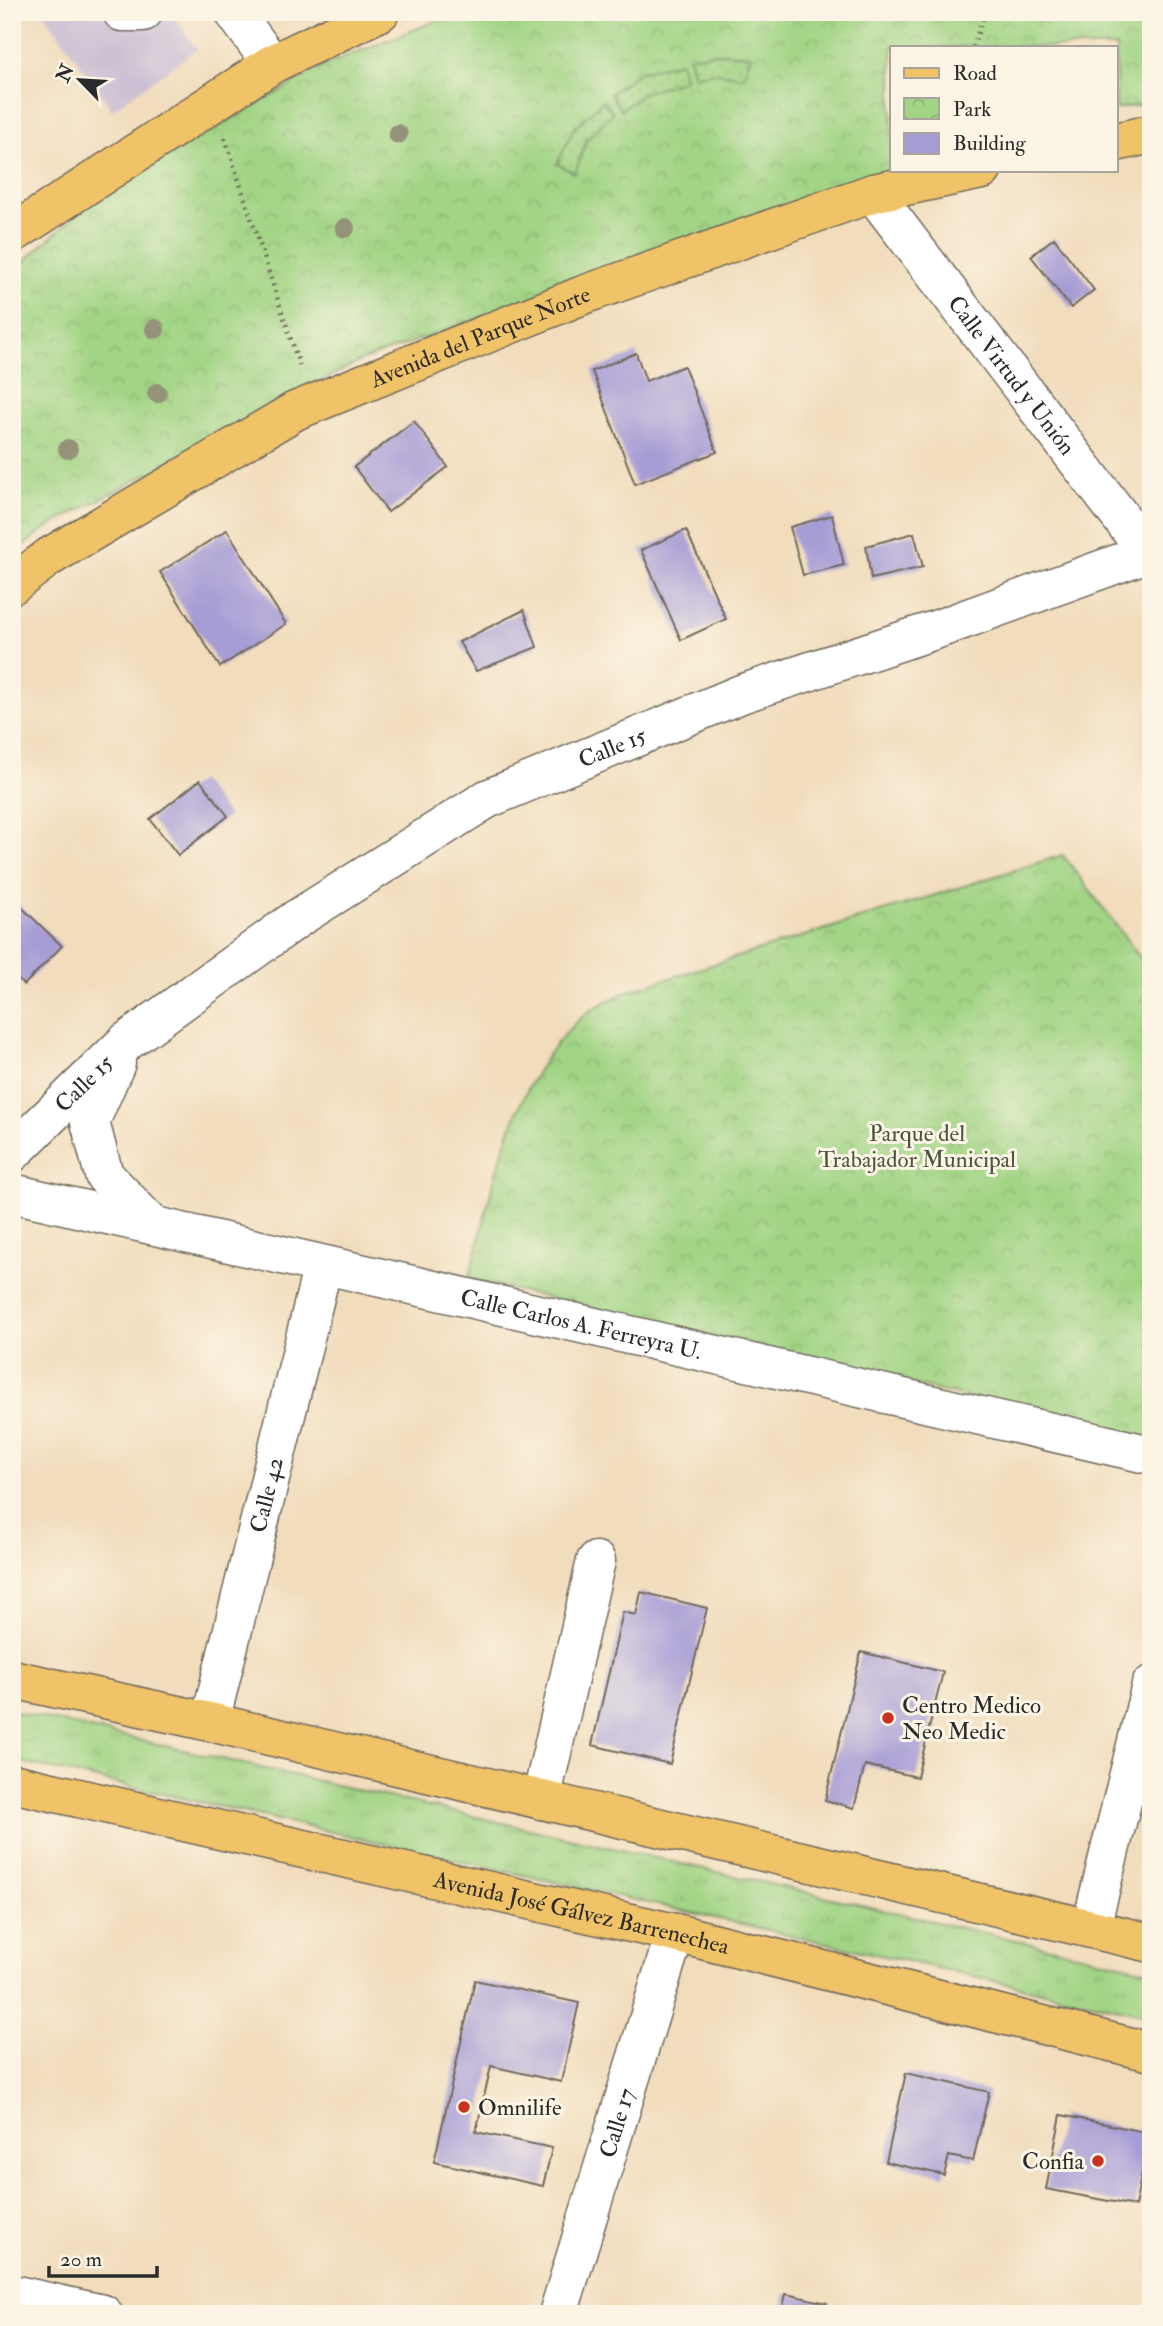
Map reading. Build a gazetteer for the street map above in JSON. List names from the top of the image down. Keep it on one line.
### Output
{"streets":{"main road":["Avenida del Parque Norte","Avenida José Gálvez Barrenechea"],"street":["Calle Virtud y Unión","Calle 15","Calle Carlos A. Ferreyra U.","Calle 42","Calle 17"]},"crossings":[["Avenida del Parque Norte","Calle Virtud y Unión"],["Calle Virtud y Unión","Calle 15"],["Calle 15","Calle Carlos A. Ferreyra U."],["Calle Carlos A. Ferreyra U.","Calle 42"],["Avenida José Gálvez Barrenechea","Calle 17"]],"parks":["Parque del Trabajador Municipal"],"places":["Centro Medico Neo Medic","Omnilife","Confia"],"legend":["Road","Park","Building"],"scale_bar":"20 m","north":"top left"}
